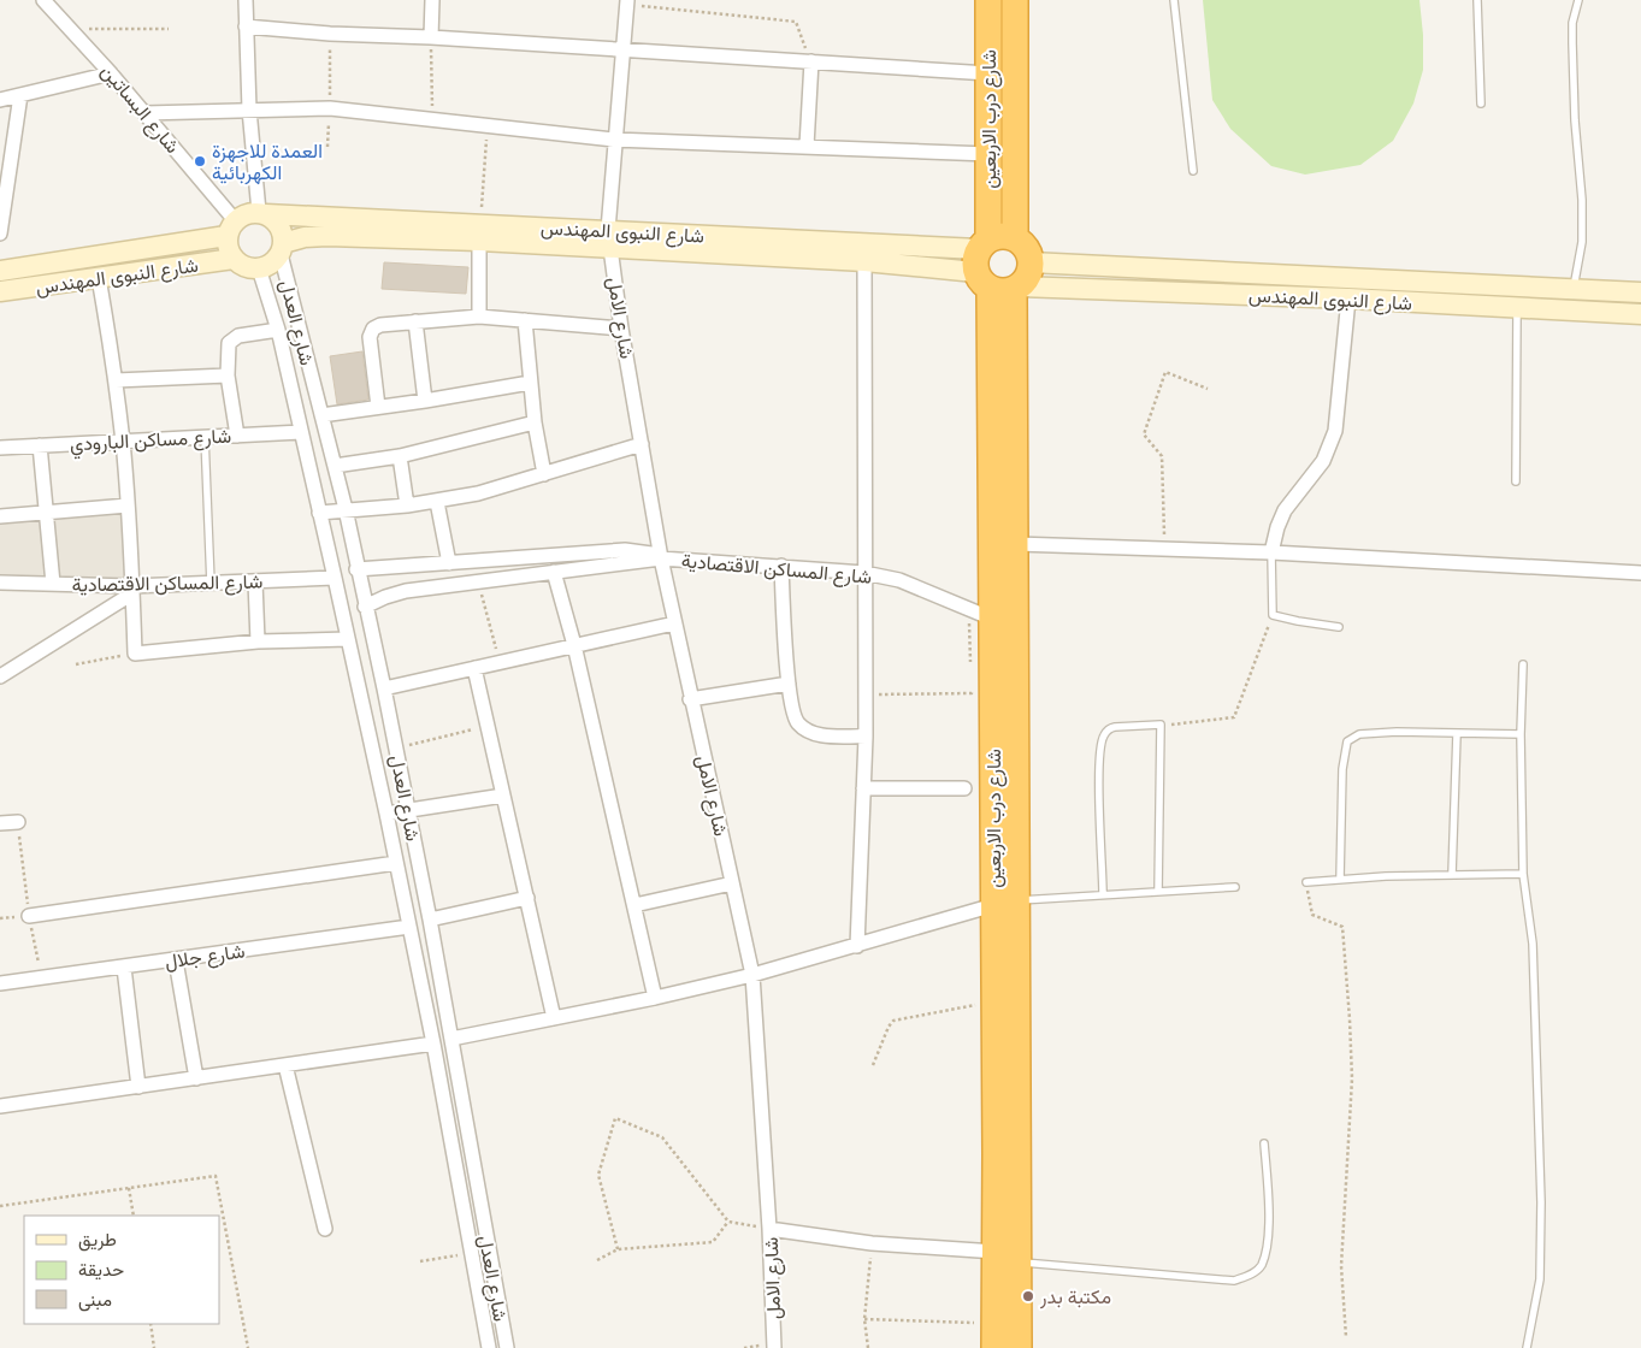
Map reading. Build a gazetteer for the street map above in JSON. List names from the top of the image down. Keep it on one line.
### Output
{"streets":{"highway":["شارع درب الاربعين"],"street":["شارع البساتين","شارع النبوى المهندس","شارع الامل","شارع العدل","شارع مساكن البارودي","شارع المساكن الاقتصادية","شارع جلال"]},"crossings":[["شارع البساتين","شارع النبوى المهندس"],["شارع البساتين","شارع العدل"],["شارع درب الاربعين","شارع النبوى المهندس"],["شارع درب الاربعين","شارع المساكن الاقتصادية"],["شارع النبوى المهندس","شارع الامل"],["شارع النبوى المهندس","شارع العدل"],["شارع الامل","شارع المساكن الاقتصادية"],["شارع العدل","شارع مساكن البارودي"],["شارع العدل","شارع المساكن الاقتصادية"],["شارع العدل","شارع جلال"]],"places":["العمدة للاجهزة الكهربائية","مكتبة بدر"],"legend":["طريق","حديقة","مبنى"]}
